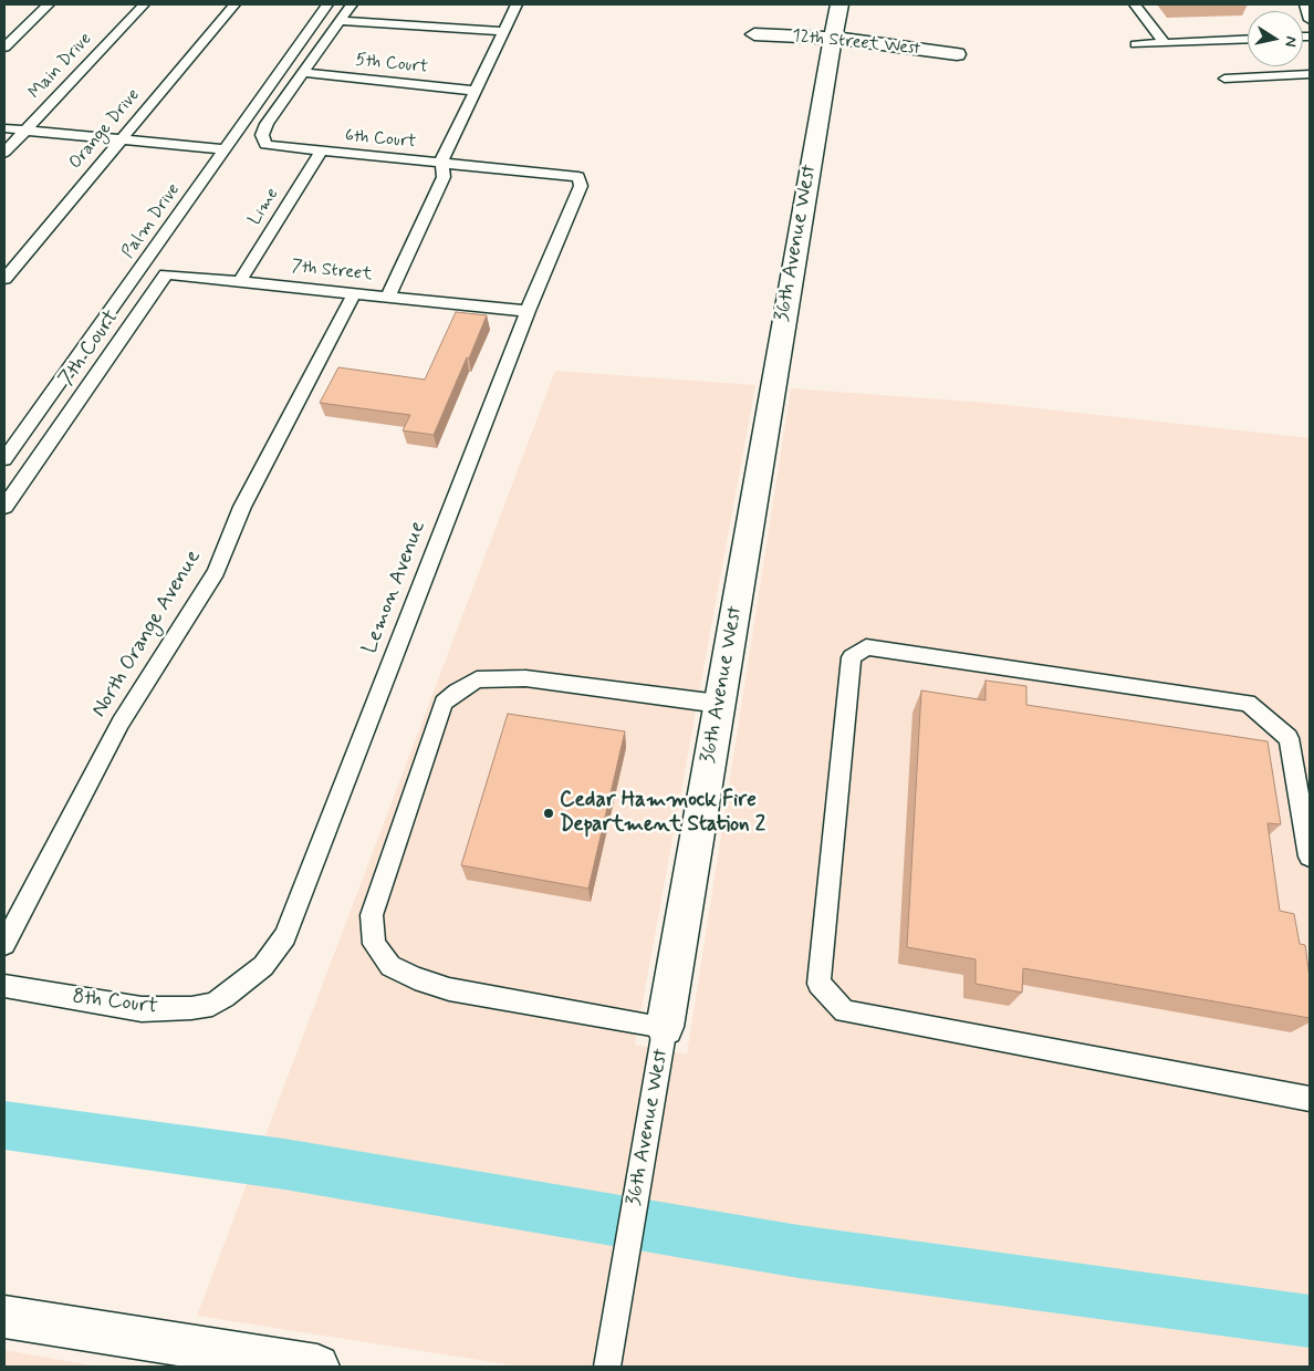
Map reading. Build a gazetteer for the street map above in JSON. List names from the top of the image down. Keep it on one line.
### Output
{"streets":{"street":["12th Street West","36th Avenue West"],"lane":["5th Court","Main Drive","Orange Drive","6th Court","Lime","Palm Drive","7th Street","7th Court","Lemon Avenue","North Orange Avenue","8th Court"]},"crossings":[["12th Street West","36th Avenue West"],["5th Court","6th Court"],["6th Court","Lime"],["6th Court","Lemon Avenue"],["Lime","7th Street"],["Lime","7th Court"],["7th Street","7th Court"],["7th Street","Lemon Avenue"],["7th Street","North Orange Avenue"],["Lemon Avenue","8th Court"]],"places":["Cedar Hammock Fire Department Station 2"],"north":"right"}
